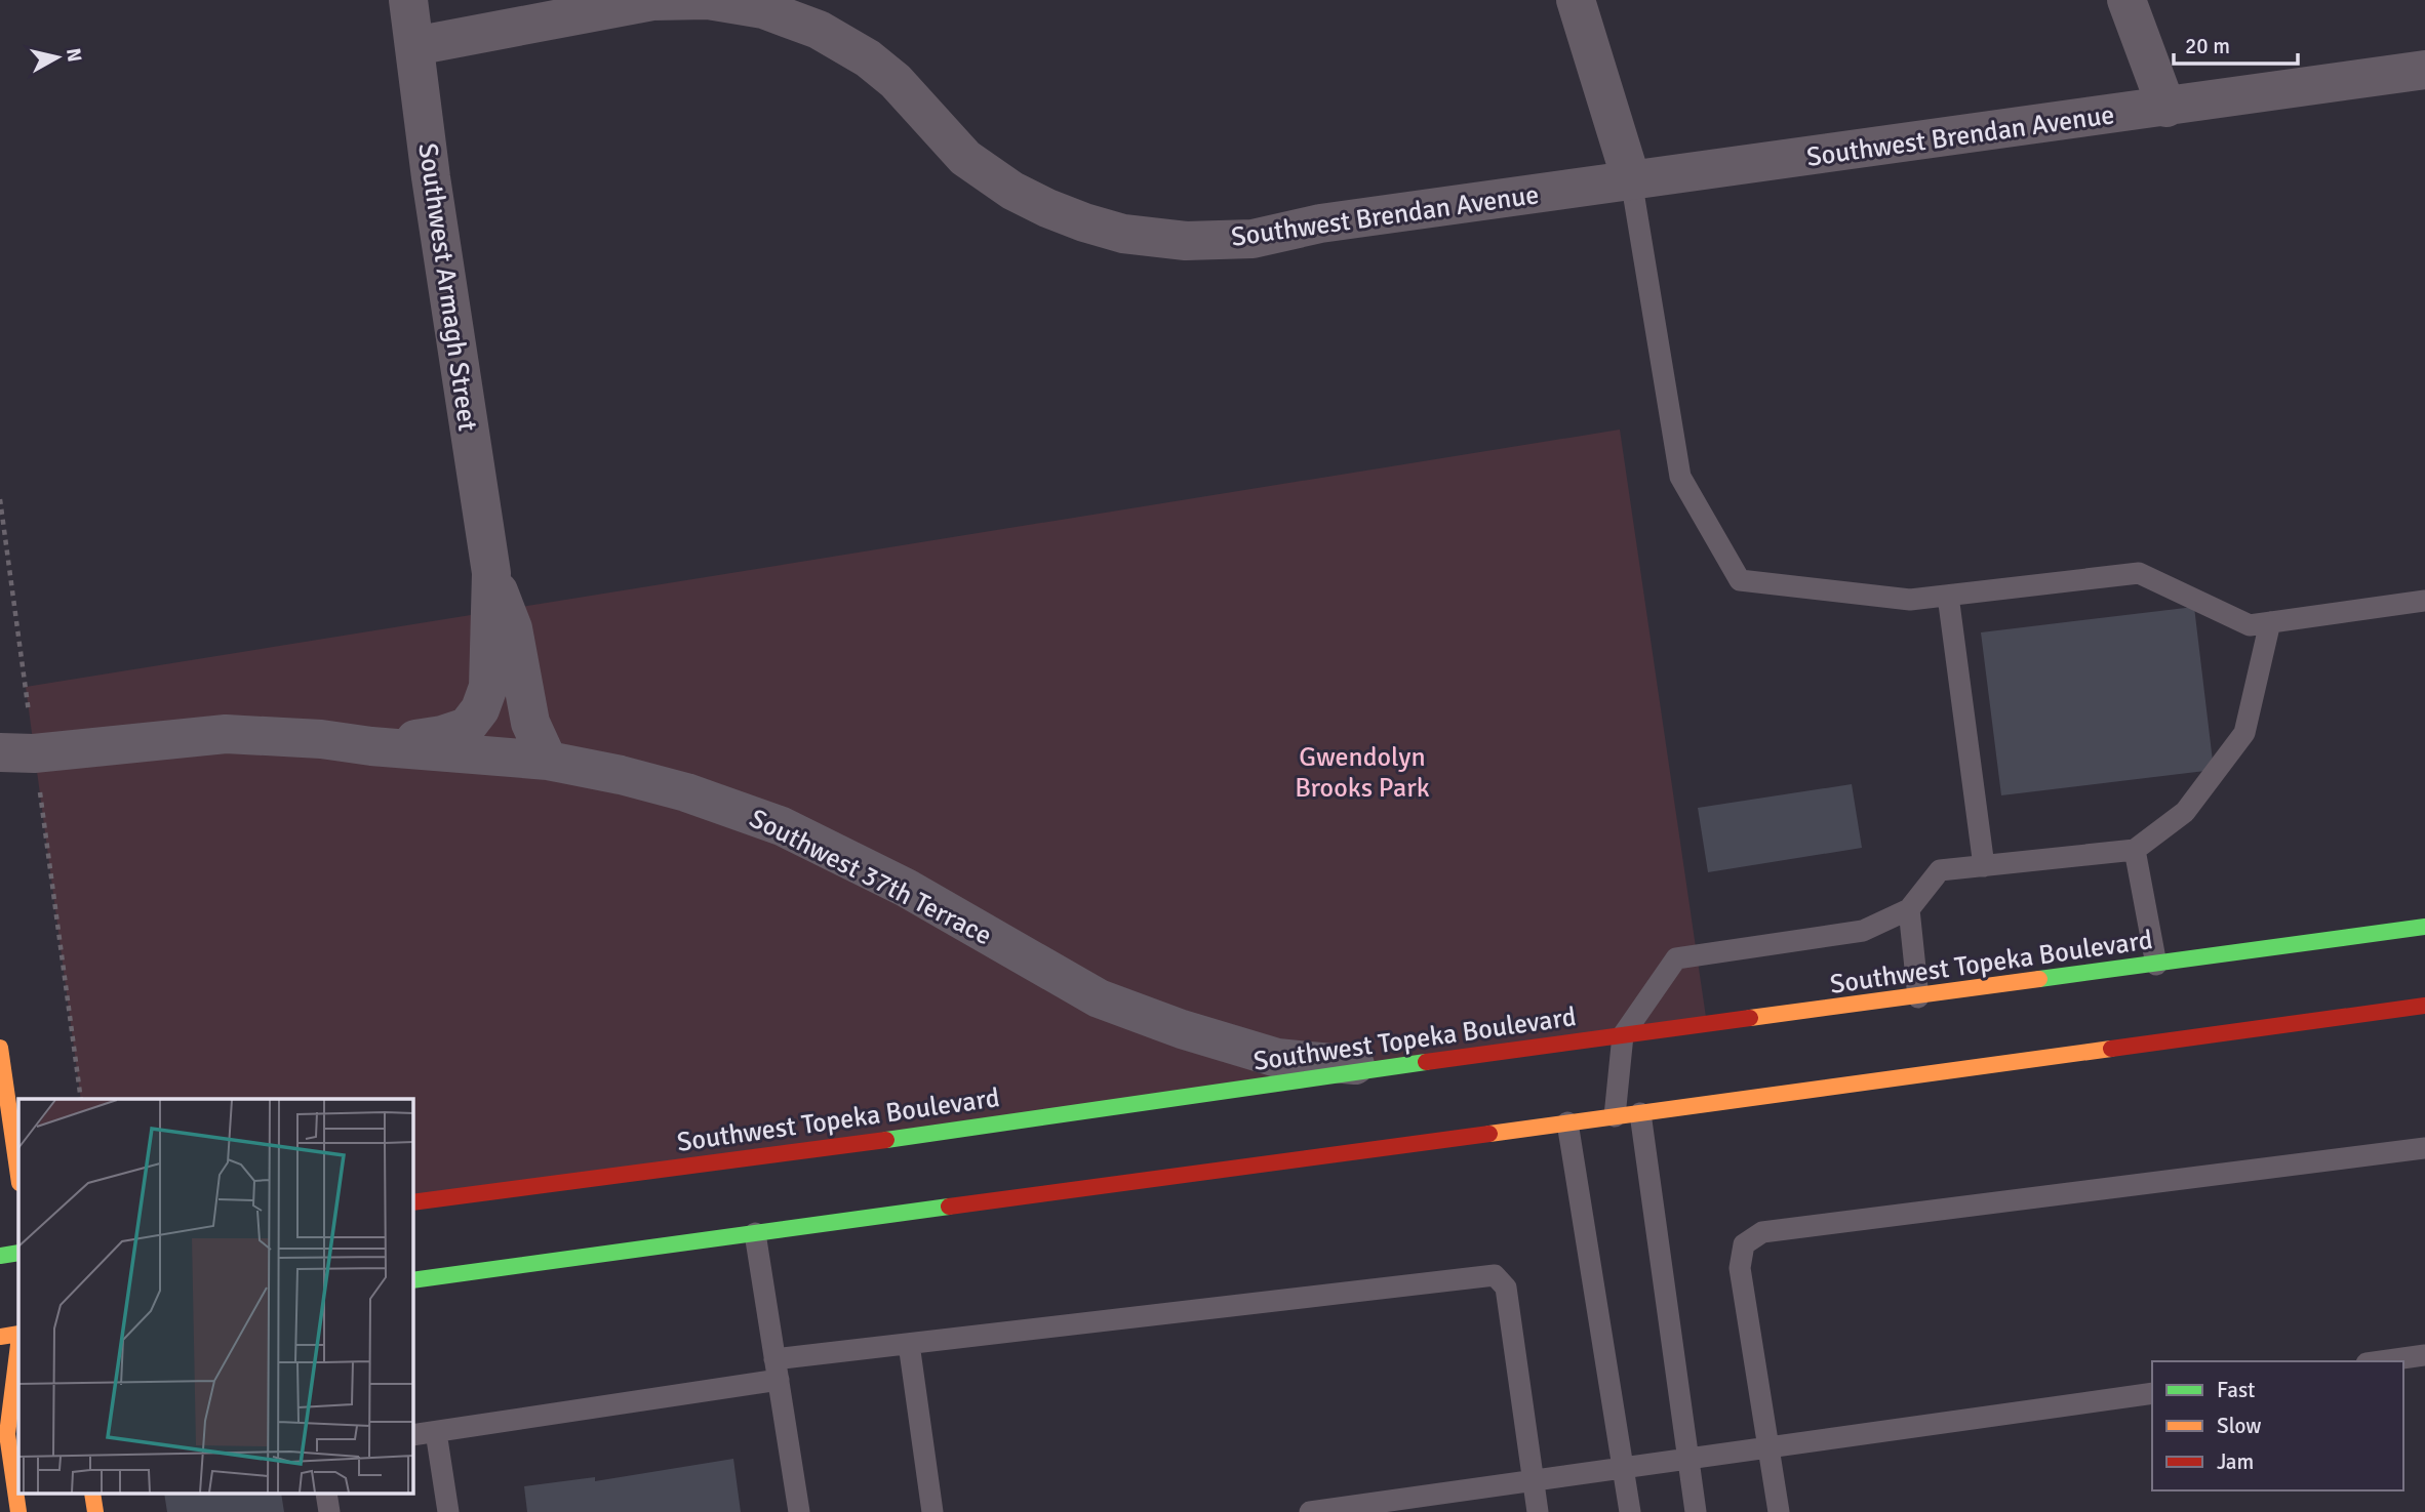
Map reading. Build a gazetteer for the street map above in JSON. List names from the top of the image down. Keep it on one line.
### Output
{"streets":{"main road":["Southwest Topeka Boulevard"],"street":["Southwest Brendan Avenue","Southwest Armagh Street","Southwest 37th Terrace"]},"crossings":[["Southwest Brendan Avenue","Southwest Armagh Street"],["Southwest Armagh Street","Southwest 37th Terrace"],["Southwest 37th Terrace","Southwest Topeka Boulevard"]],"parks":["Gwendolyn Brooks Park"],"legend":["Fast","Slow","Jam"],"scale_bar":"20 m","north":"right"}
